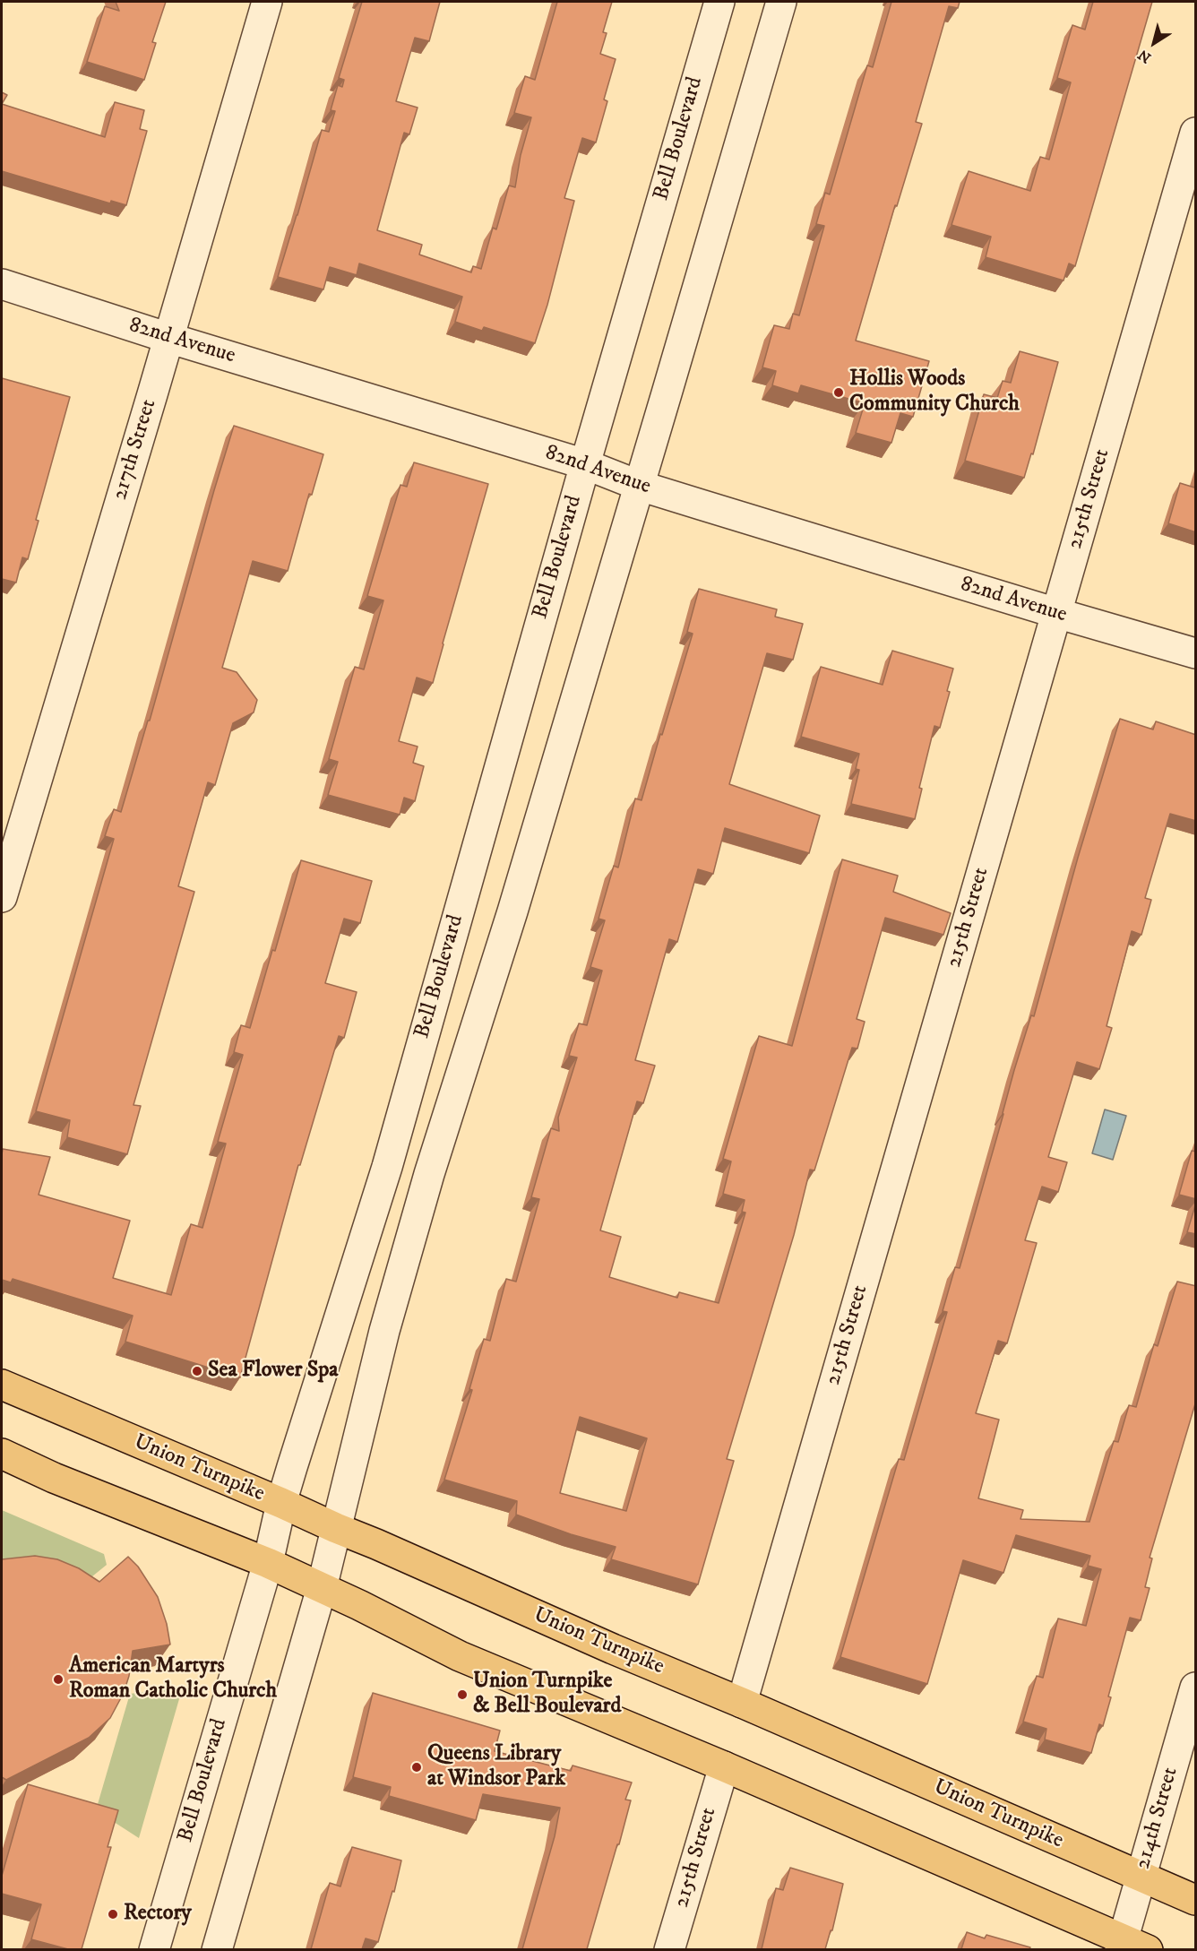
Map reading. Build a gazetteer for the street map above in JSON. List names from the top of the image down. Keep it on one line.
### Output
{"streets":{"main road":["Union Turnpike"],"street":["Bell Boulevard","82nd Avenue","217th Street","215th Street","214th Street"]},"crossings":[["Bell Boulevard","82nd Avenue"],["Bell Boulevard","Union Turnpike"],["82nd Avenue","217th Street"],["82nd Avenue","215th Street"],["215th Street","Union Turnpike"],["Union Turnpike","214th Street"]],"places":["Hollis Woods Community Church","Sea Flower Spa","American Martyrs Roman Catholic Church","Union Turnpike & Bell Boulevard","Queens Library at Windsor Park","Rectory"],"north":"bottom left"}
